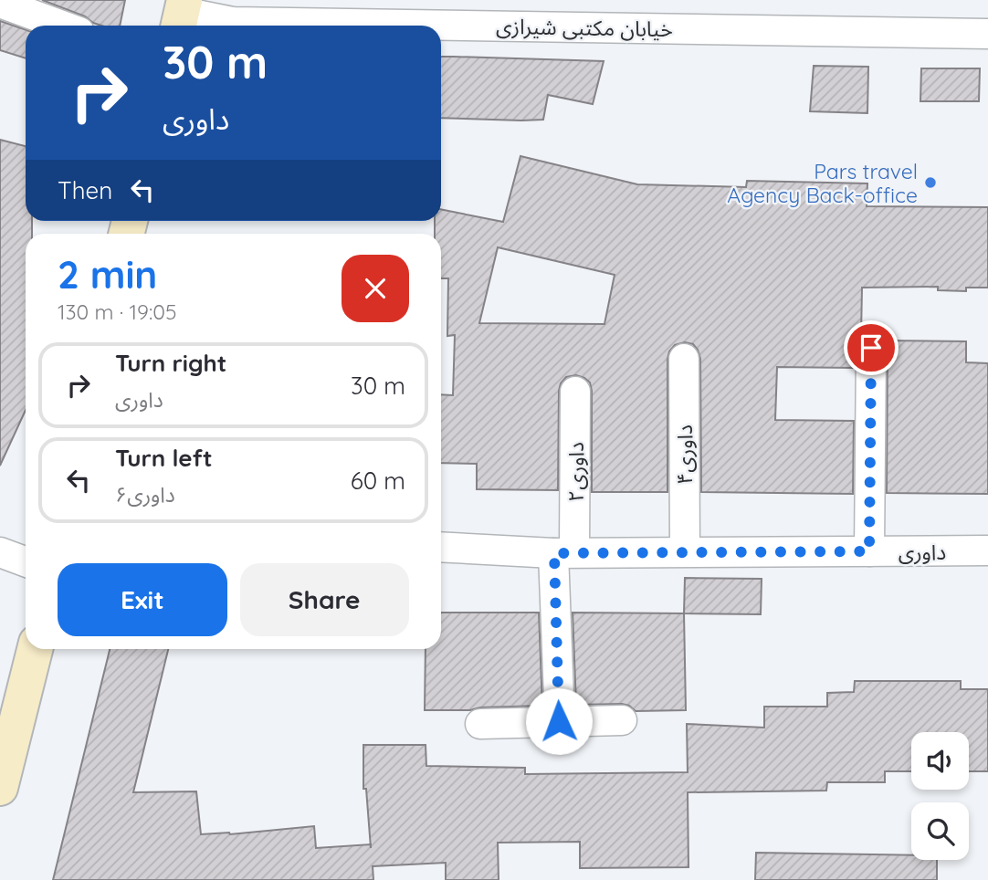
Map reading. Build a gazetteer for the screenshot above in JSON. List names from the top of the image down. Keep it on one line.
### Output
{"streets":{"street":["خیابان مکتبی شیرازی","داوری۴","داوری۲","داوری"]},"crossings":[["داوری۴","داوری"],["داوری۲","داوری"]],"places":["Pars travel Agency Back-office"],"page":{"turn":["30 m","داوری"],"then":"Then","heading":["2 min","130 m · 19:05"],"list":[{"name":"Turn right","note":"داوری","value":"30 m"},{"name":"Turn left","note":"داوری۶","value":"60 m"}],"buttons":["Exit","Share"]}}
